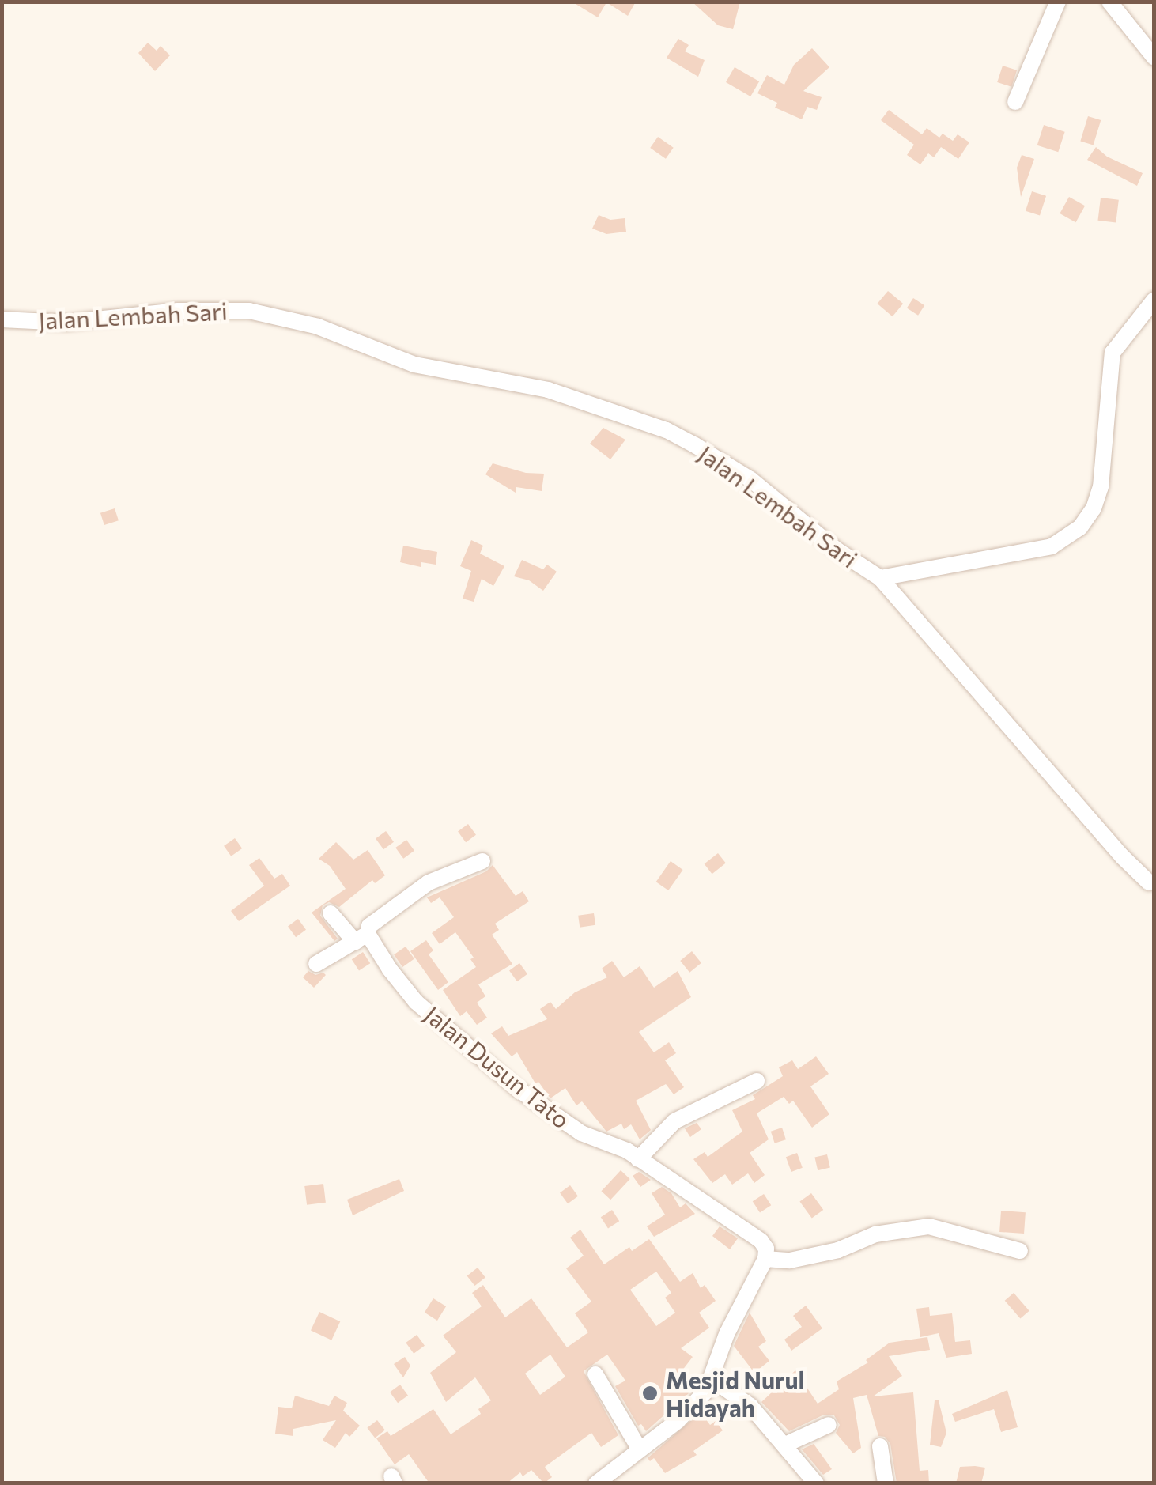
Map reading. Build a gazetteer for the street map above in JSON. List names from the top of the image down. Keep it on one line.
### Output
{"streets":{"street":["Jalan Lembah Sari","Jalan Dusun Tato"]},"places":["Mesjid Nurul Hidayah"]}
